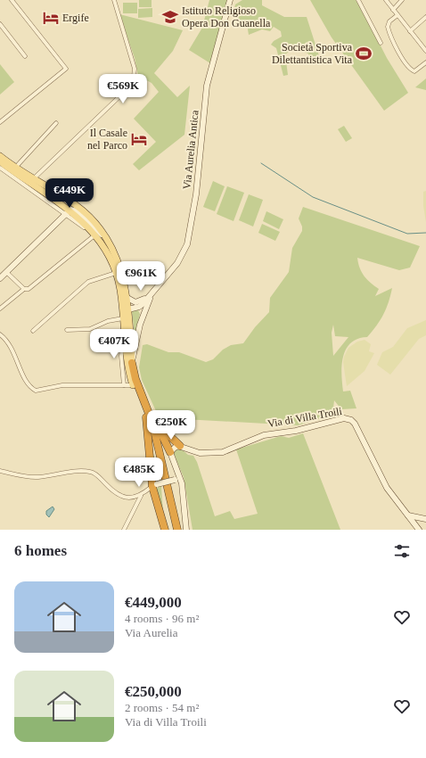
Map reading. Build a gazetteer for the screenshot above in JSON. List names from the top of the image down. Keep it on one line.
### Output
{"streets":{"street":["Via Aurelia Antica","Via di Villa Troili"]},"places":{"school or university":["Istituto Religioso Opera Don Guanella"],"hotel":["Ergife","Il Casale nel Parco"],"sports":["Società Sportiva Dilettantistica Vita"]},"page":{"price":["€569K","€449K","€961K","€407K","€250K","€485K"],"heading":"6 homes","list":[{"name":"€449,000","note":"4 rooms · 96 m² · Via Aurelia"},{"name":"€250,000","note":"2 rooms · 54 m² · Via di Villa Troili"}]}}
